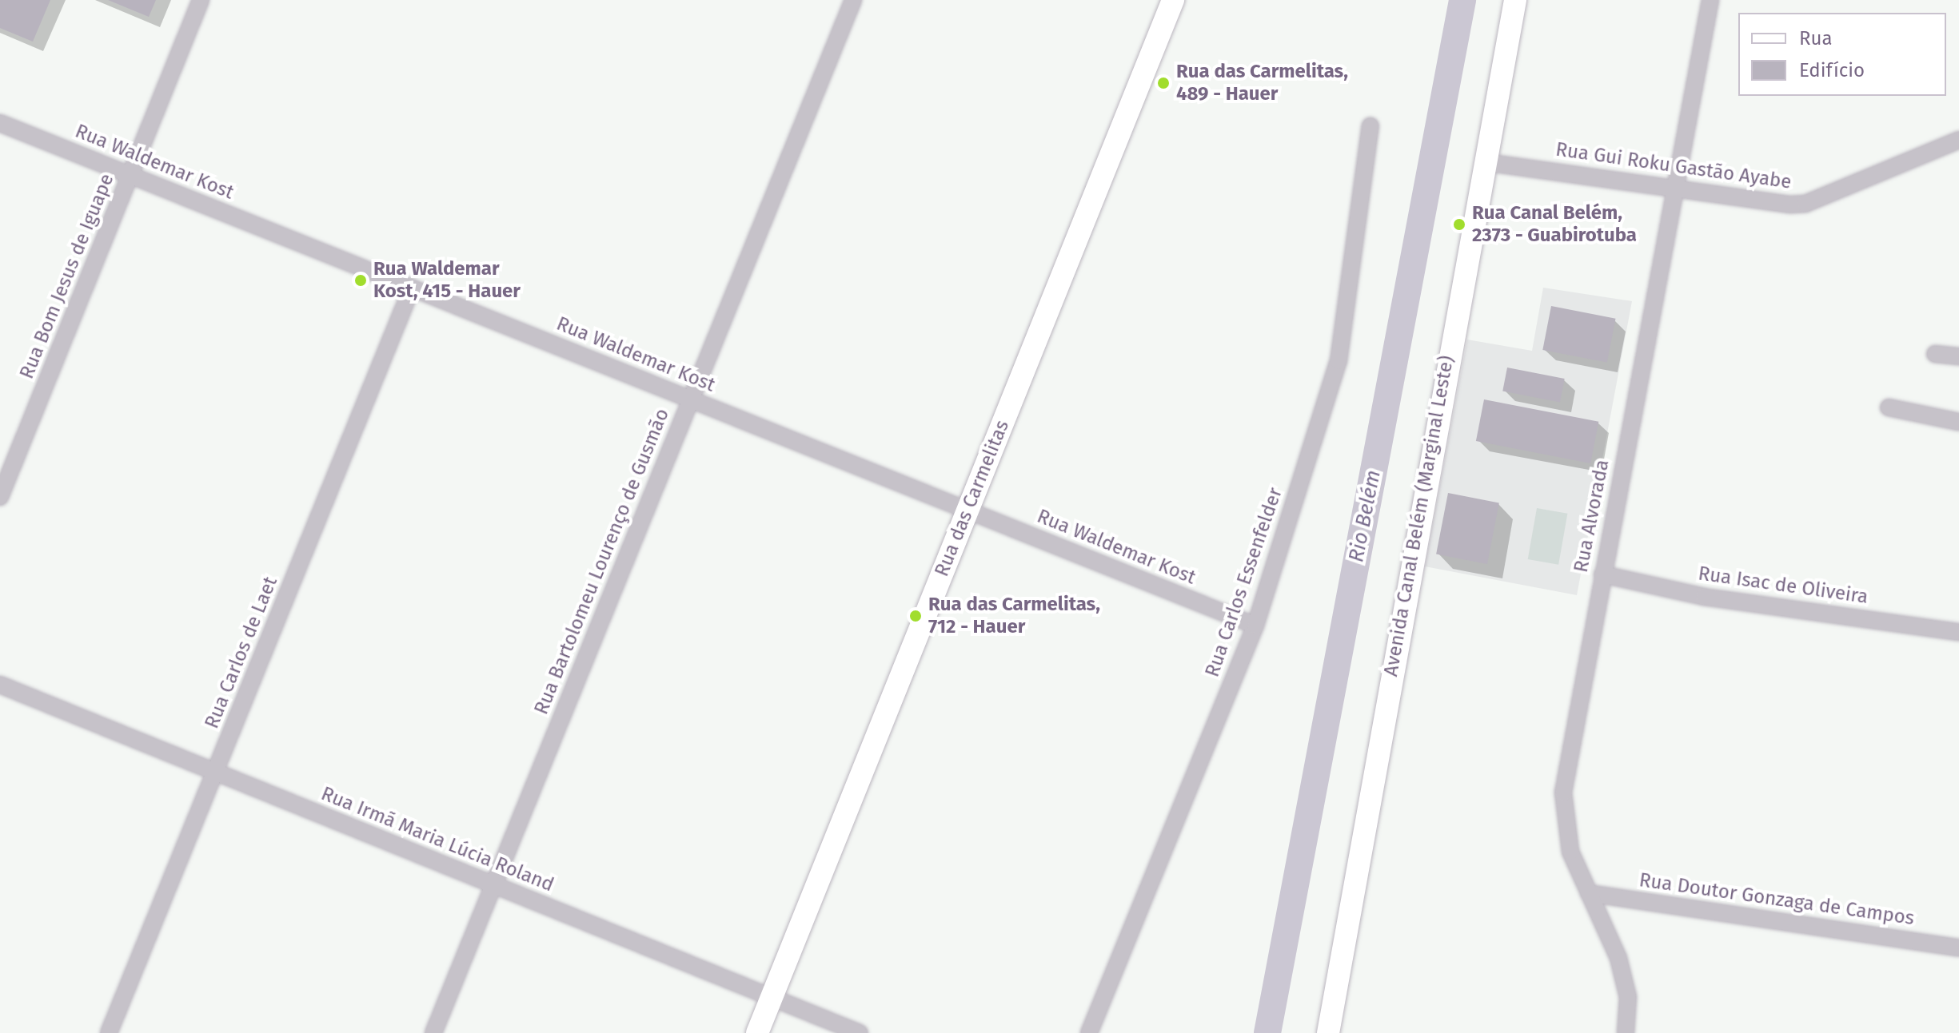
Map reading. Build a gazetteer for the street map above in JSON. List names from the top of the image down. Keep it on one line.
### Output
{"streets":{"street":["Rua Waldemar Kost","Rua Gui Roku Gastão Ayabe","Rua Bom Jesus de Iguape","Rua das Carmelitas","Avenida Canal Belém (Marginal Leste)","Rua Alvorada","Rua Bartolomeu Lourenço de Gusmão","Rua Carlos Essenfelder","Rua Isac de Oliveira","Rua Carlos de Laet","Rua Irmã Maria Lúcia Roland","Rua Doutor Gonzaga de Campos"]},"crossings":[["Rua Waldemar Kost","Rua Bom Jesus de Iguape"],["Rua Waldemar Kost","Rua das Carmelitas"],["Rua Waldemar Kost","Rua Bartolomeu Lourenço de Gusmão"],["Rua Waldemar Kost","Rua Carlos Essenfelder"],["Rua Waldemar Kost","Rua Carlos de Laet"],["Rua Gui Roku Gastão Ayabe","Avenida Canal Belém (Marginal Leste)"],["Rua Gui Roku Gastão Ayabe","Rua Alvorada"],["Rua das Carmelitas","Rua Irmã Maria Lúcia Roland"],["Rua Alvorada","Rua Isac de Oliveira"],["Rua Alvorada","Rua Doutor Gonzaga de Campos"],["Rua Bartolomeu Lourenço de Gusmão","Rua Irmã Maria Lúcia Roland"],["Rua Carlos de Laet","Rua Irmã Maria Lúcia Roland"]],"water":["Rio Belém"],"places":["Rua das Carmelitas, 489 - Hauer","Rua Canal Belém, 2373 - Guabirotuba","Rua Waldemar Kost, 415 - Hauer","Rua das Carmelitas, 712 - Hauer"],"legend":["Rua","Edifício"]}
